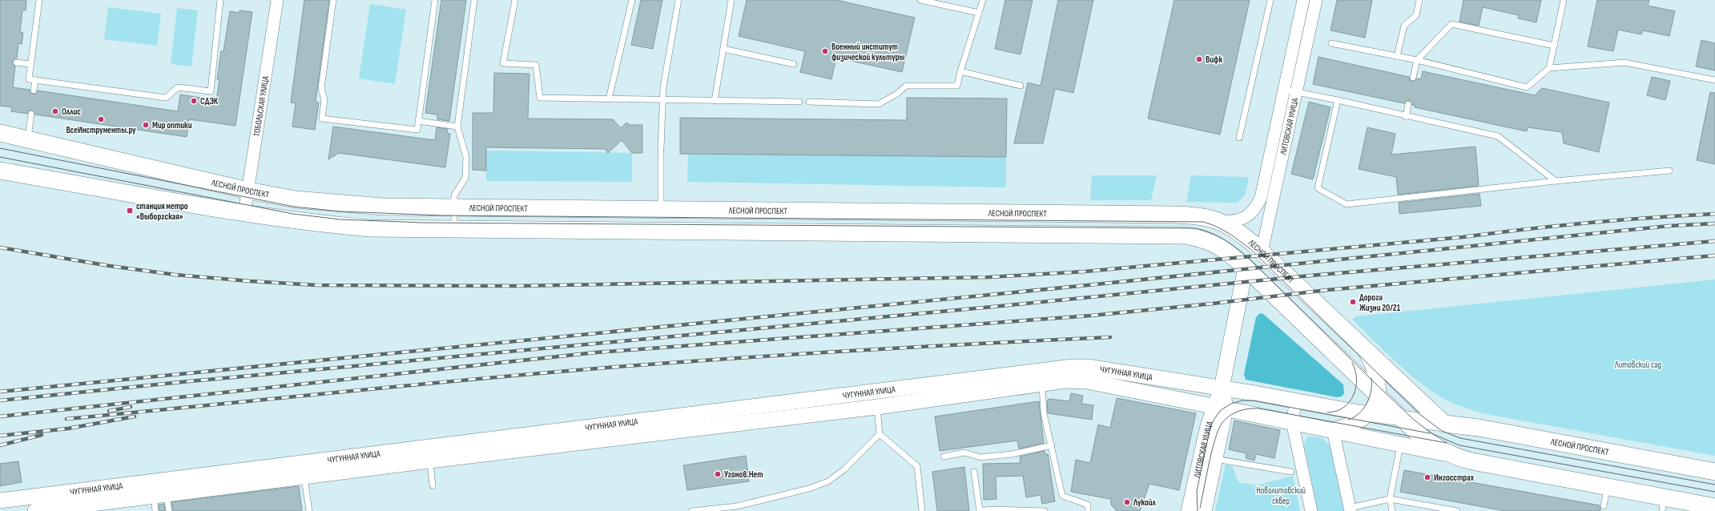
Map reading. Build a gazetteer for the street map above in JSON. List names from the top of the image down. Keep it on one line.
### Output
{"streets":{"main road":["ЛЕСНОЙ ПРОСПЕКТ"],"street":["ТОБОЛЬСКАЯ УЛИЦА","ЛИТОВСКАЯ УЛИЦА","ЧУГУННАЯ УЛИЦА"]},"crossings":[["ТОБОЛЬСКАЯ УЛИЦА","ЛЕСНОЙ ПРОСПЕКТ"],["ЛИТОВСКАЯ УЛИЦА","ЛЕСНОЙ ПРОСПЕКТ"],["ЛИТОВСКАЯ УЛИЦА","ЧУГУННАЯ УЛИЦА"],["ЛЕСНОЙ ПРОСПЕКТ","ЧУГУННАЯ УЛИЦА"]],"parks":["Литовский сад","Новолитовский сквер"],"places":{"other":["Военный институт физической культуры","Вифк","СДЭК","Оллис","ВсеИнструменты.ру","Мир оптики","Дорога Жизни 20/21","Угонов.Нет","Ингосстрах","Лукойл"],"transit":["станция метро «Выборгская»"]}}
